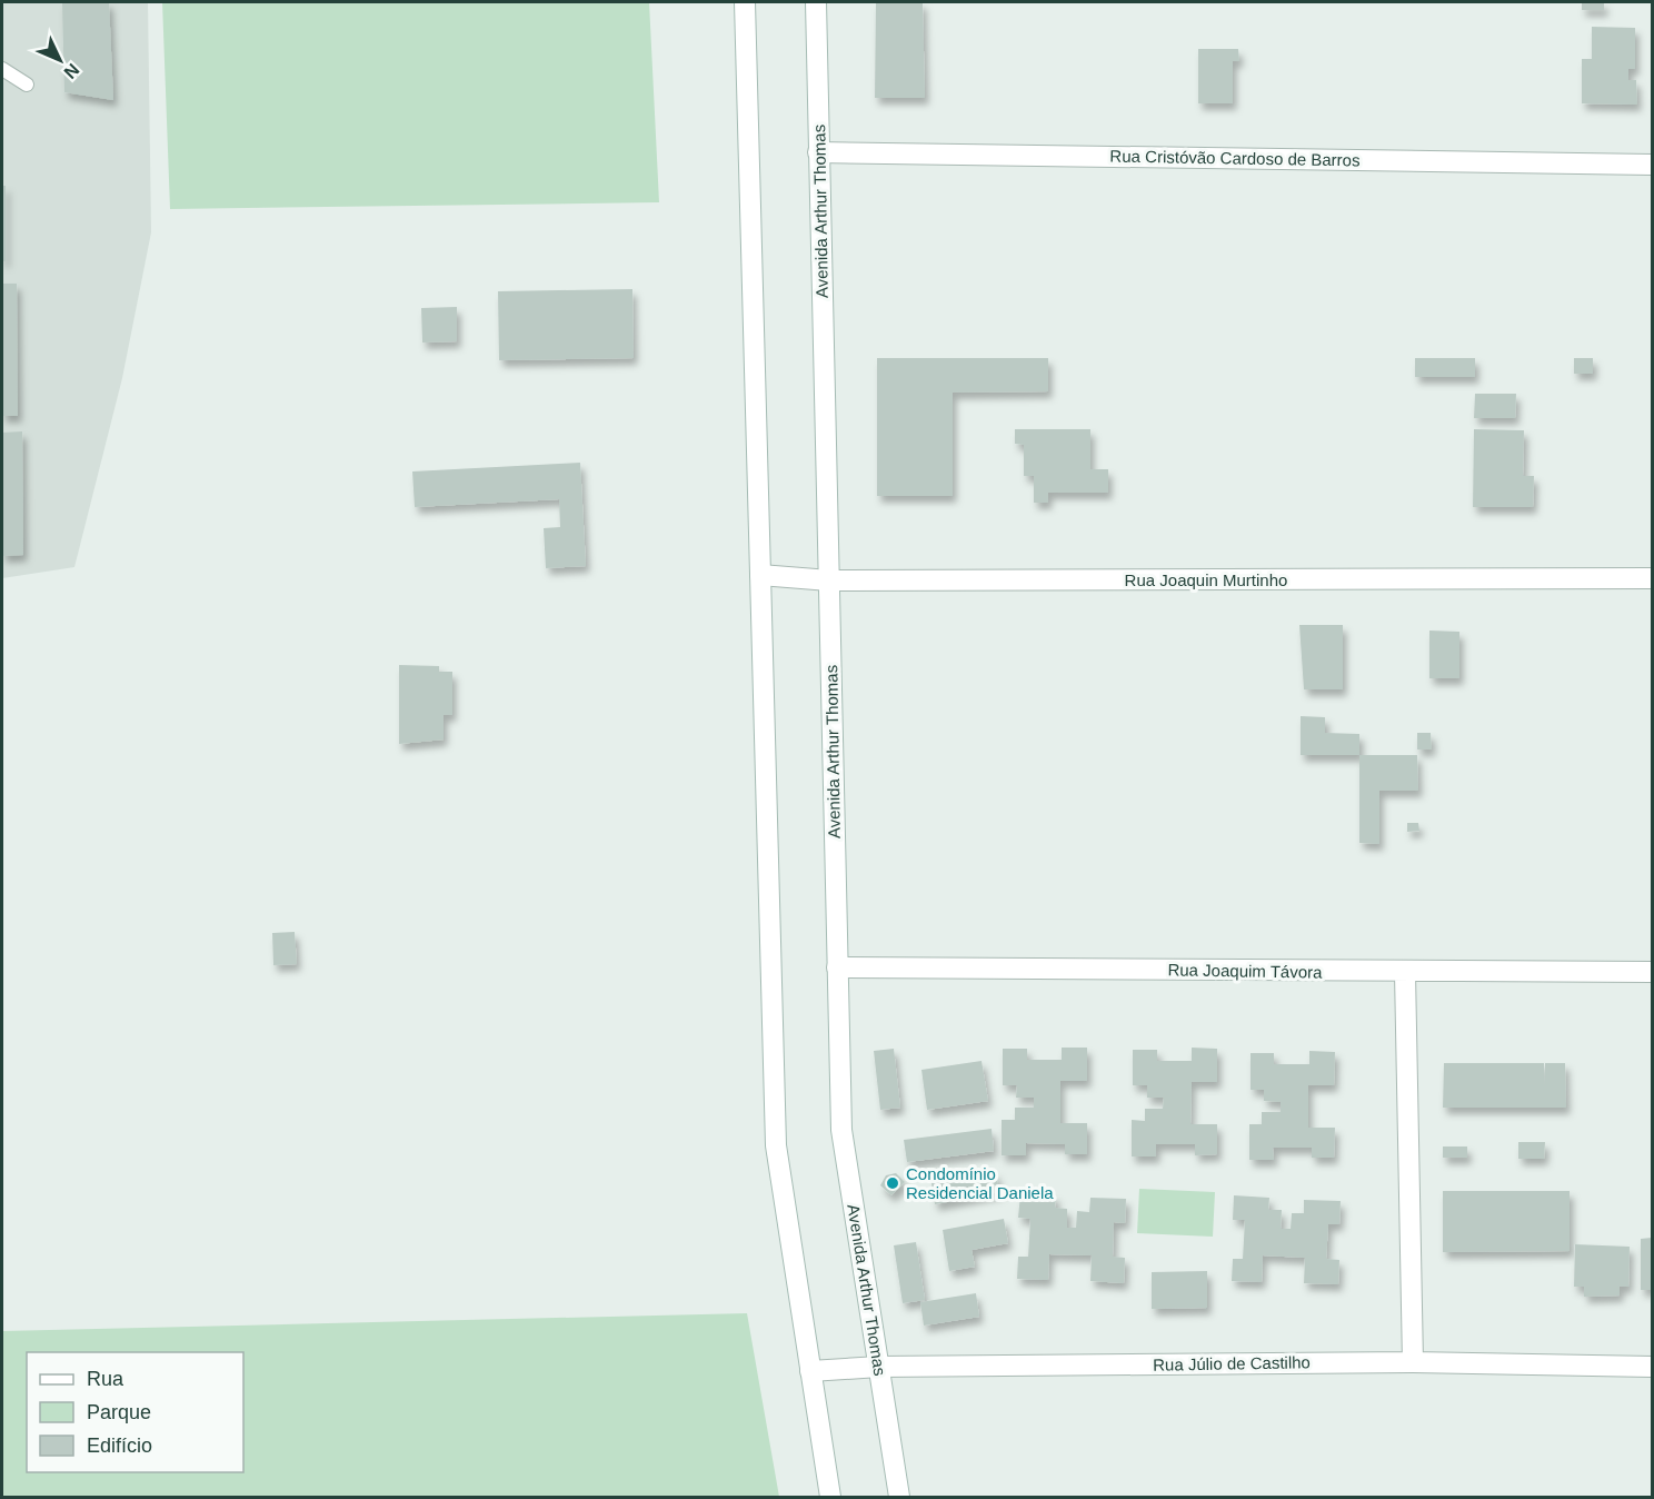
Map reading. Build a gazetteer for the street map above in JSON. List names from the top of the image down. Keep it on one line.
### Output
{"streets":{"street":["Rua Cristóvão Cardoso de Barros","Avenida Arthur Thomas","Rua Joaquin Murtinho","Rua Joaquim Távora","Rua Júlio de Castilho"]},"crossings":[["Rua Cristóvão Cardoso de Barros","Avenida Arthur Thomas"],["Avenida Arthur Thomas","Rua Joaquin Murtinho"],["Avenida Arthur Thomas","Rua Joaquim Távora"],["Avenida Arthur Thomas","Rua Júlio de Castilho"]],"places":["Condomínio Residencial Daniela"],"legend":["Rua","Parque","Edifício"],"north":"bottom right"}
